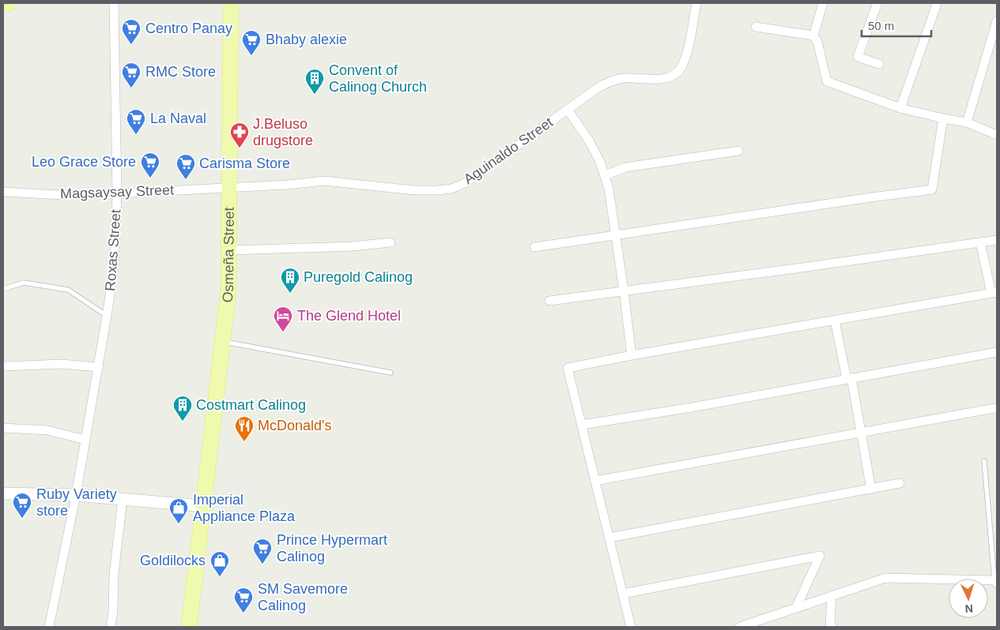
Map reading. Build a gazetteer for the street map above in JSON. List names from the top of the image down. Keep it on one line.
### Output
{"streets":{"main road":["Osmeña Street"],"street":["Aguinaldo Street","Magsaysay Street","Roxas Street"]},"crossings":[["Aguinaldo Street","Magsaysay Street"],["Aguinaldo Street","Osmeña Street"],["Magsaysay Street","Roxas Street"],["Magsaysay Street","Osmeña Street"]],"places":{"supermarket":["Centro Panay","Bhaby alexie","RMC Store","La Naval","Leo Grace Store","Carisma Store","Ruby Variety store","Prince Hypermart Calinog","SM Savemore Calinog"],"building":["Convent of Calinog Church","Puregold Calinog","Costmart Calinog"],"pharmacy":["J.Beluso drugstore"],"hotel":["The Glend Hotel"],"restaurant":["McDonald's"],"shop":["Imperial Appliance Plaza","Goldilocks"]},"scale_bar":"50 m","north":"bottom"}
